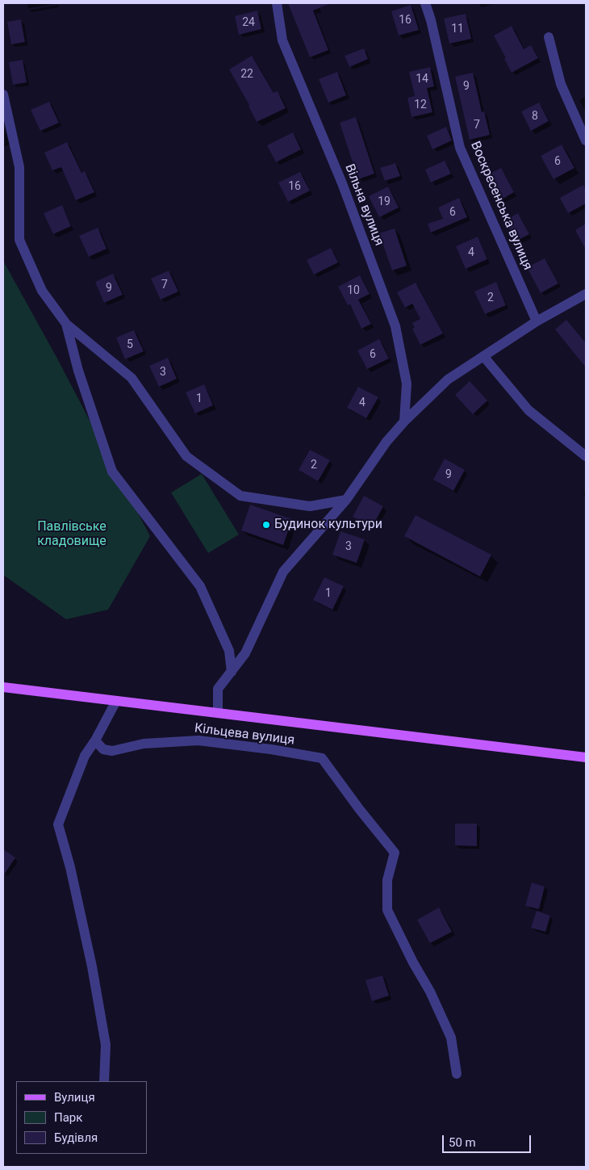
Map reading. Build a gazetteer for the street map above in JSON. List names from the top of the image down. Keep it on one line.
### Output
{"streets":{"street":["Вільна вулиця","Воскресенська вулиця","Кільцева вулиця"]},"parks":["Павлівське кладовище"],"places":["Будинок культури"],"house_numbers":["16","24","11","22","14","9","12","8","7","6","16","19","6","4","7","9","10","2","5","6","3","1","4","2","9","3","1"],"legend":["Вулиця","Парк","Будівля"],"scale_bar":"50 m"}
